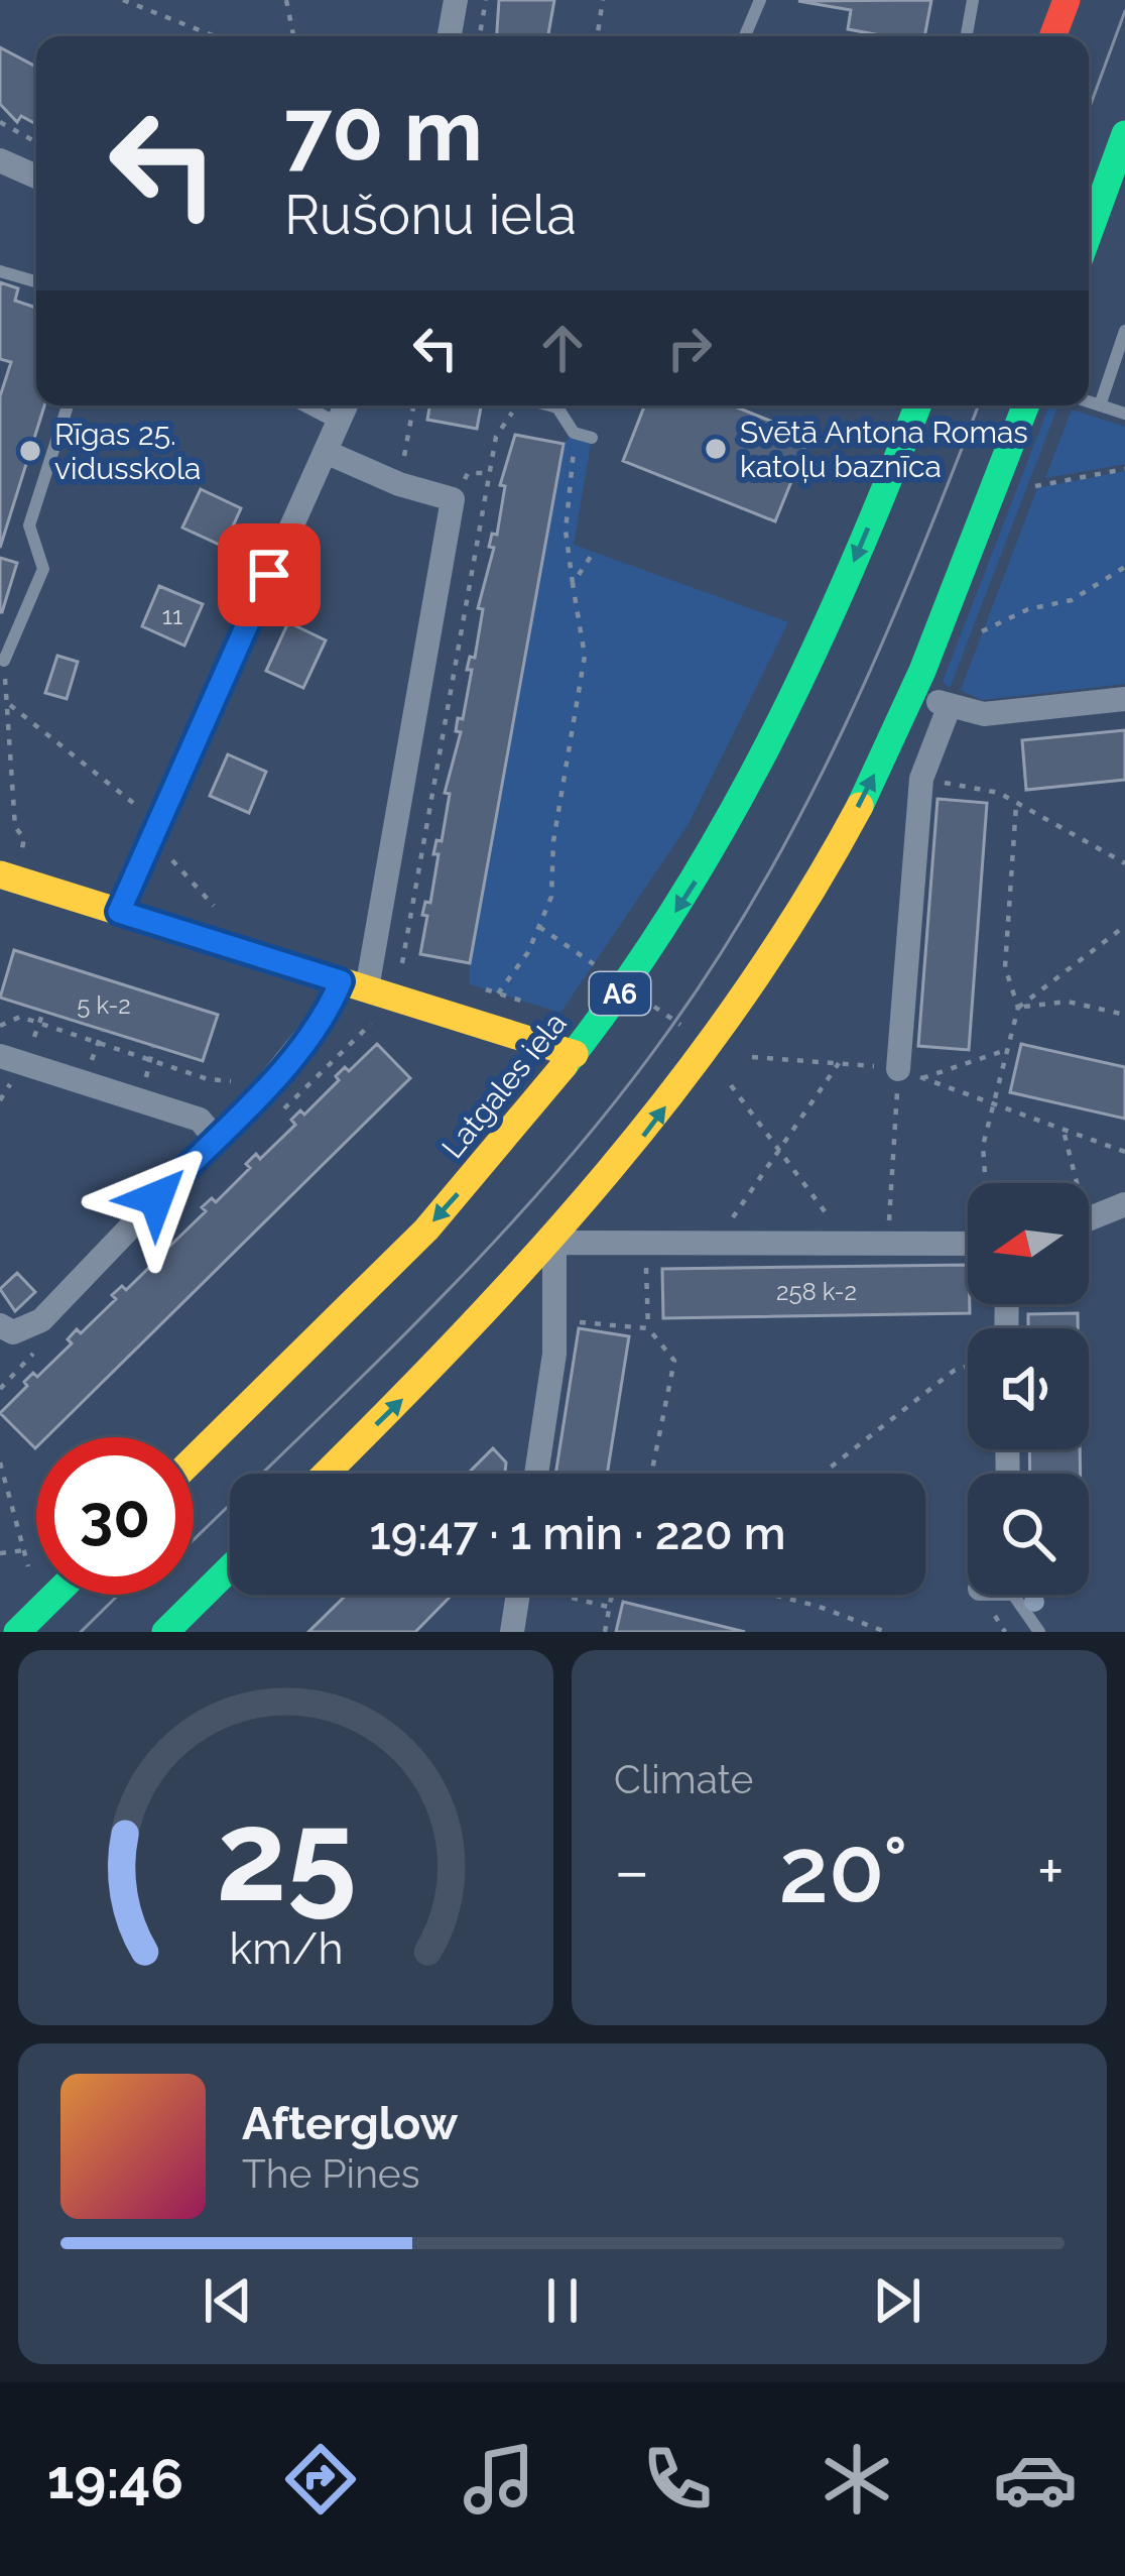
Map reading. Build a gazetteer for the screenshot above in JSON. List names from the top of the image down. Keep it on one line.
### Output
{"streets":{"main road":["A6","Latgales iela"]},"places":["Svētā Antona Romas katoļu baznīca","Rīgas 25. vidusskola"],"house_numbers":["11","5 k-2","258 k-2"],"north":"left","page":{"turn":["70 m","Rušonu iela"],"limit":"30","trip":"19:47 · 1 min · 220 m","tile":"Climate","heat":["−","20°","+"],"song":["Afterglow","The Pines"],"tabs":"19:46","gauge":["25","km/h"]}}
